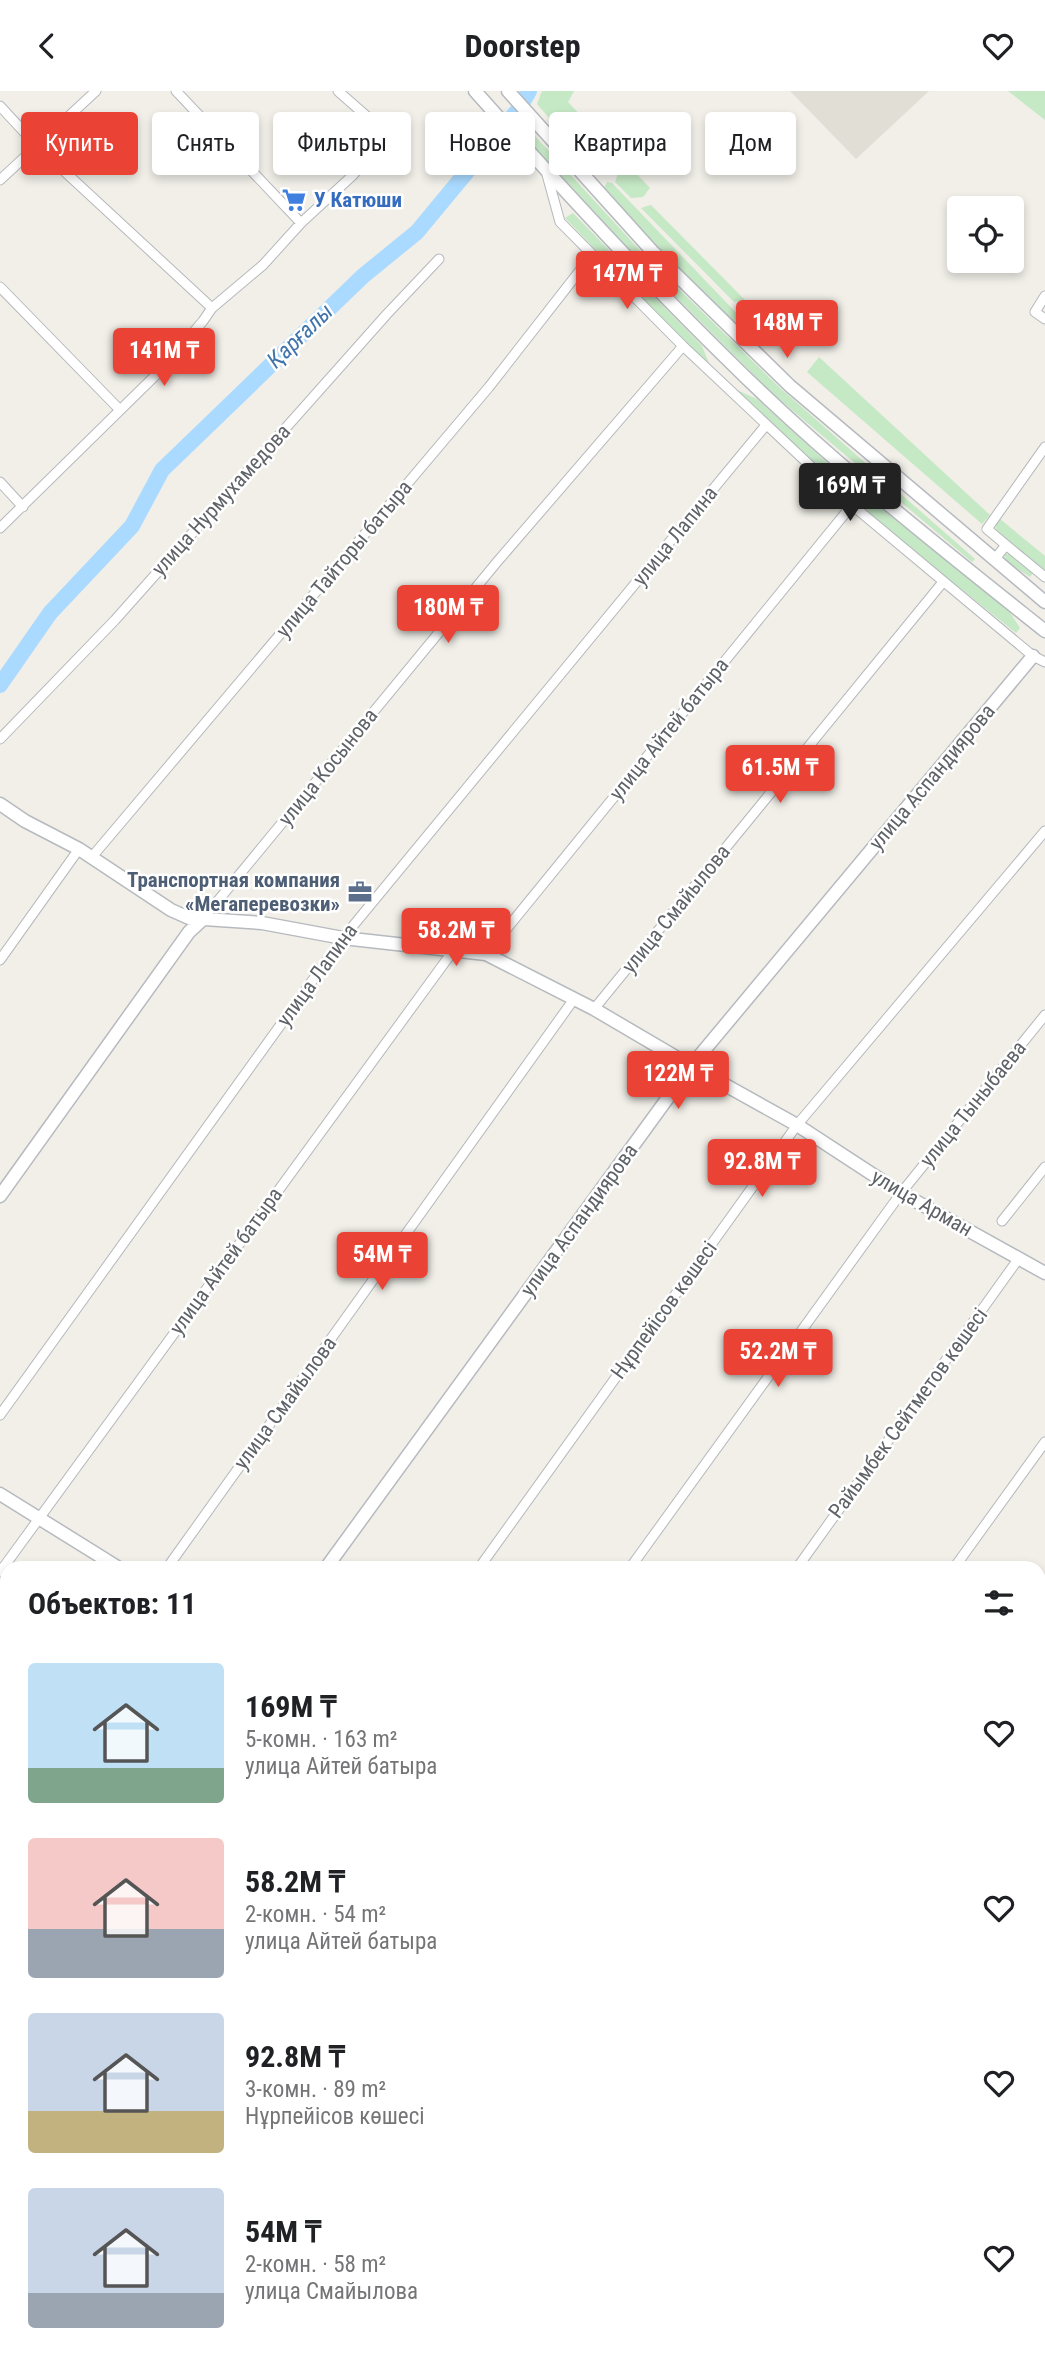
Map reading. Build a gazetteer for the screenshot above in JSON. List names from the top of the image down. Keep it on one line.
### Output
{"streets":{"street":["улица Нурмухамедова","улица Лапина","улица Тайторы батыра","улица Айтей батыра","улица Косынова","улица Аспандиярова","улица Смайылова","улица Тыныбаева","улица Арман","Нұрпейісов көшесі","Райымбек Сейтметов көшесі"]},"crossings":[["улица Лапина","улица Арман"],["улица Тайторы батыра","улица Арман"],["улица Айтей батыра","улица Арман"],["улица Косынова","улица Арман"],["улица Аспандиярова","улица Арман"],["улица Смайылова","улица Арман"],["улица Тыныбаева","улица Арман"],["улица Арман","Нұрпейісов көшесі"],["улица Арман","Райымбек Сейтметов көшесі"]],"water":["Қарғалы"],"places":{"supermarket":["У Катюши"],"office":["Транспортная компания «Мегаперевозки»"]},"page":{"header":"Doorstep","chip":["Купить","Снять","Фильтры","Новое","Квартира","Дом"],"price":["147M ₸","148M ₸","141M ₸","169M ₸","180M ₸","61.5M ₸","58.2M ₸","122M ₸","92.8M ₸","54M ₸","52.2M ₸"],"heading":"Объектов: 11","list":[{"name":"169M ₸","note":"5-комн. · 163 m² · улица Айтей батыра"},{"name":"58.2M ₸","note":"2-комн. · 54 m² · улица Айтей батыра"},{"name":"92.8M ₸","note":"3-комн. · 89 m² · Нұрпейісов көшесі"},{"name":"54M ₸","note":"2-комн. · 58 m² · улица Смайылова"}]}}
